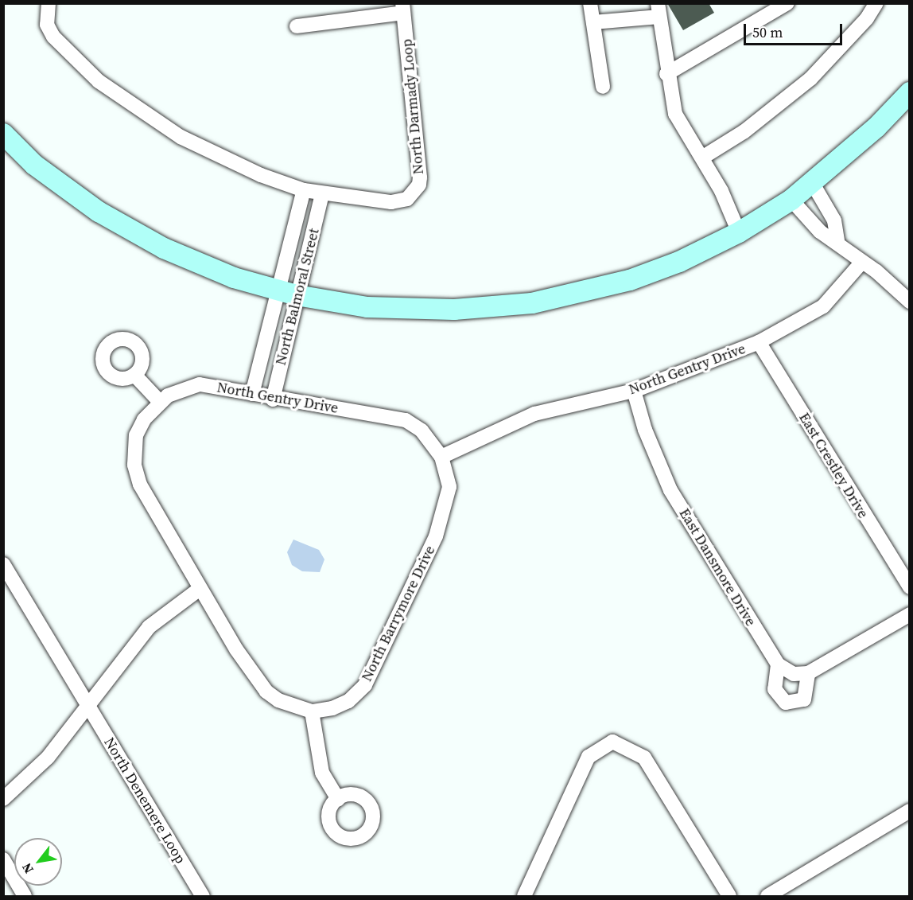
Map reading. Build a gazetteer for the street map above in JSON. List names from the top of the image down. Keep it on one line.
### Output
{"streets":{"street":["North Darmady Loop","North Balmoral Street","North Gentry Drive","East Crestley Drive","East Dansmore Drive","North Barrymore Drive","North Denemere Loop"]},"crossings":[["North Darmady Loop","North Balmoral Street"],["North Balmoral Street","North Gentry Drive"],["North Gentry Drive","East Crestley Drive"],["North Gentry Drive","East Dansmore Drive"],["North Gentry Drive","North Barrymore Drive"]],"scale_bar":"50 m","north":"bottom left"}
